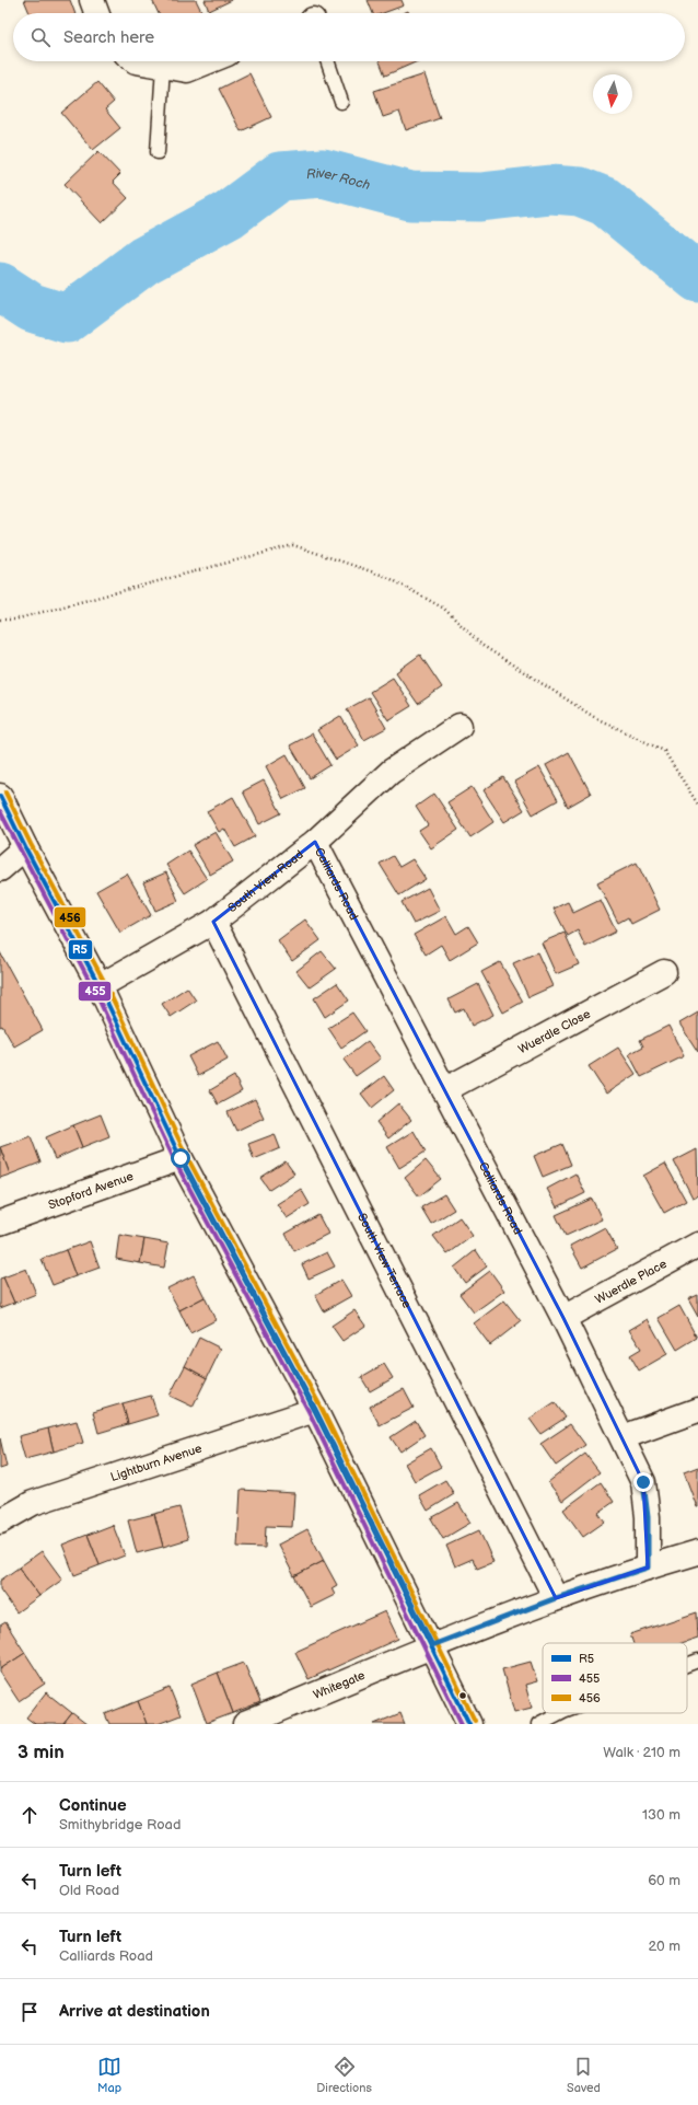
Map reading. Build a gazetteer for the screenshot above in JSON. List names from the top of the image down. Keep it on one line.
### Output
{"streets":{"street":["South View Road","Calliards Road","Wuerdle Close","Stopford Avenue","South View Terrace","Wuerdle Place","Lightburn Avenue","Whitegate"]},"crossings":[["South View Road","Calliards Road"],["South View Road","South View Terrace"],["Calliards Road","Wuerdle Close"],["Calliards Road","Wuerdle Place"],["Calliards Road","Whitegate"],["South View Terrace","Whitegate"]],"water":["River Roch"],"lines":["transit line 456","transit line R5","transit line 455"],"legend":["R5","455","456"],"north":"bottom","page":{"search":"Search here","heading":["3 min","Walk · 210 m"],"list":[["Continue","Smithybridge Road","130 m"],["Turn left","Old Road","60 m"],["Turn left","Calliards Road","20 m"],"Arrive at destination"],"nav":["Map","Directions","Saved"]}}
